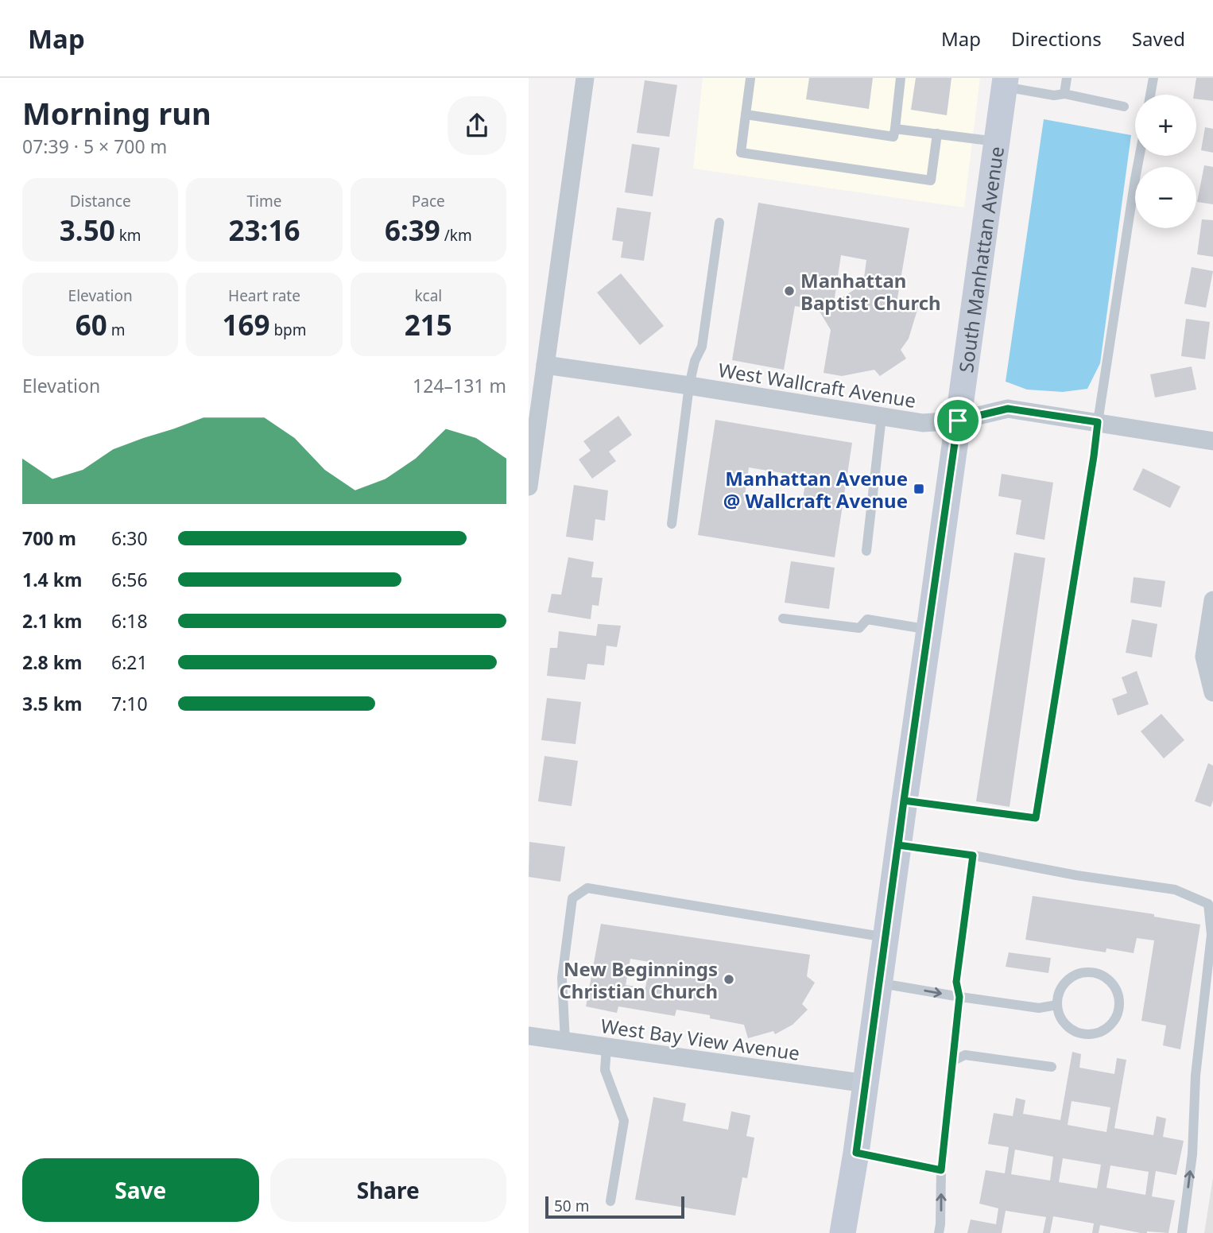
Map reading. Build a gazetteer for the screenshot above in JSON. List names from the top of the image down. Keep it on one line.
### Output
{"streets":{"main road":["South Manhattan Avenue"],"street":["West Wallcraft Avenue","West Bay View Avenue"]},"crossings":[["South Manhattan Avenue","West Wallcraft Avenue"],["South Manhattan Avenue","West Bay View Avenue"]],"places":{"other":["Manhattan Baptist Church","New Beginnings Christian Church"],"transit":["Manhattan Avenue @ Wallcraft Avenue"]},"scale_bar":"50 m","page":{"header":"Map","nav":["Map","Directions","Saved"],"heading":["Morning run","07:39 · 5 × 700 m"],"map_buttons":["+","−"],"stats":[["Distance","3.50 km"],["Time","23:16"],["Pace","6:39 /km"],["Elevation","60 m"],["Heart rate","169 bpm"],["kcal","215"]],"chart":["Elevation","124–131 m"],"list":[{"name":"700 m","note":"6:30"},{"name":"1.4 km","note":"6:56"},{"name":"2.1 km","note":"6:18"},{"name":"2.8 km","note":"6:21"},{"name":"3.5 km","note":"7:10"}],"buttons":["Save","Share"],"scale":"50 m"}}
